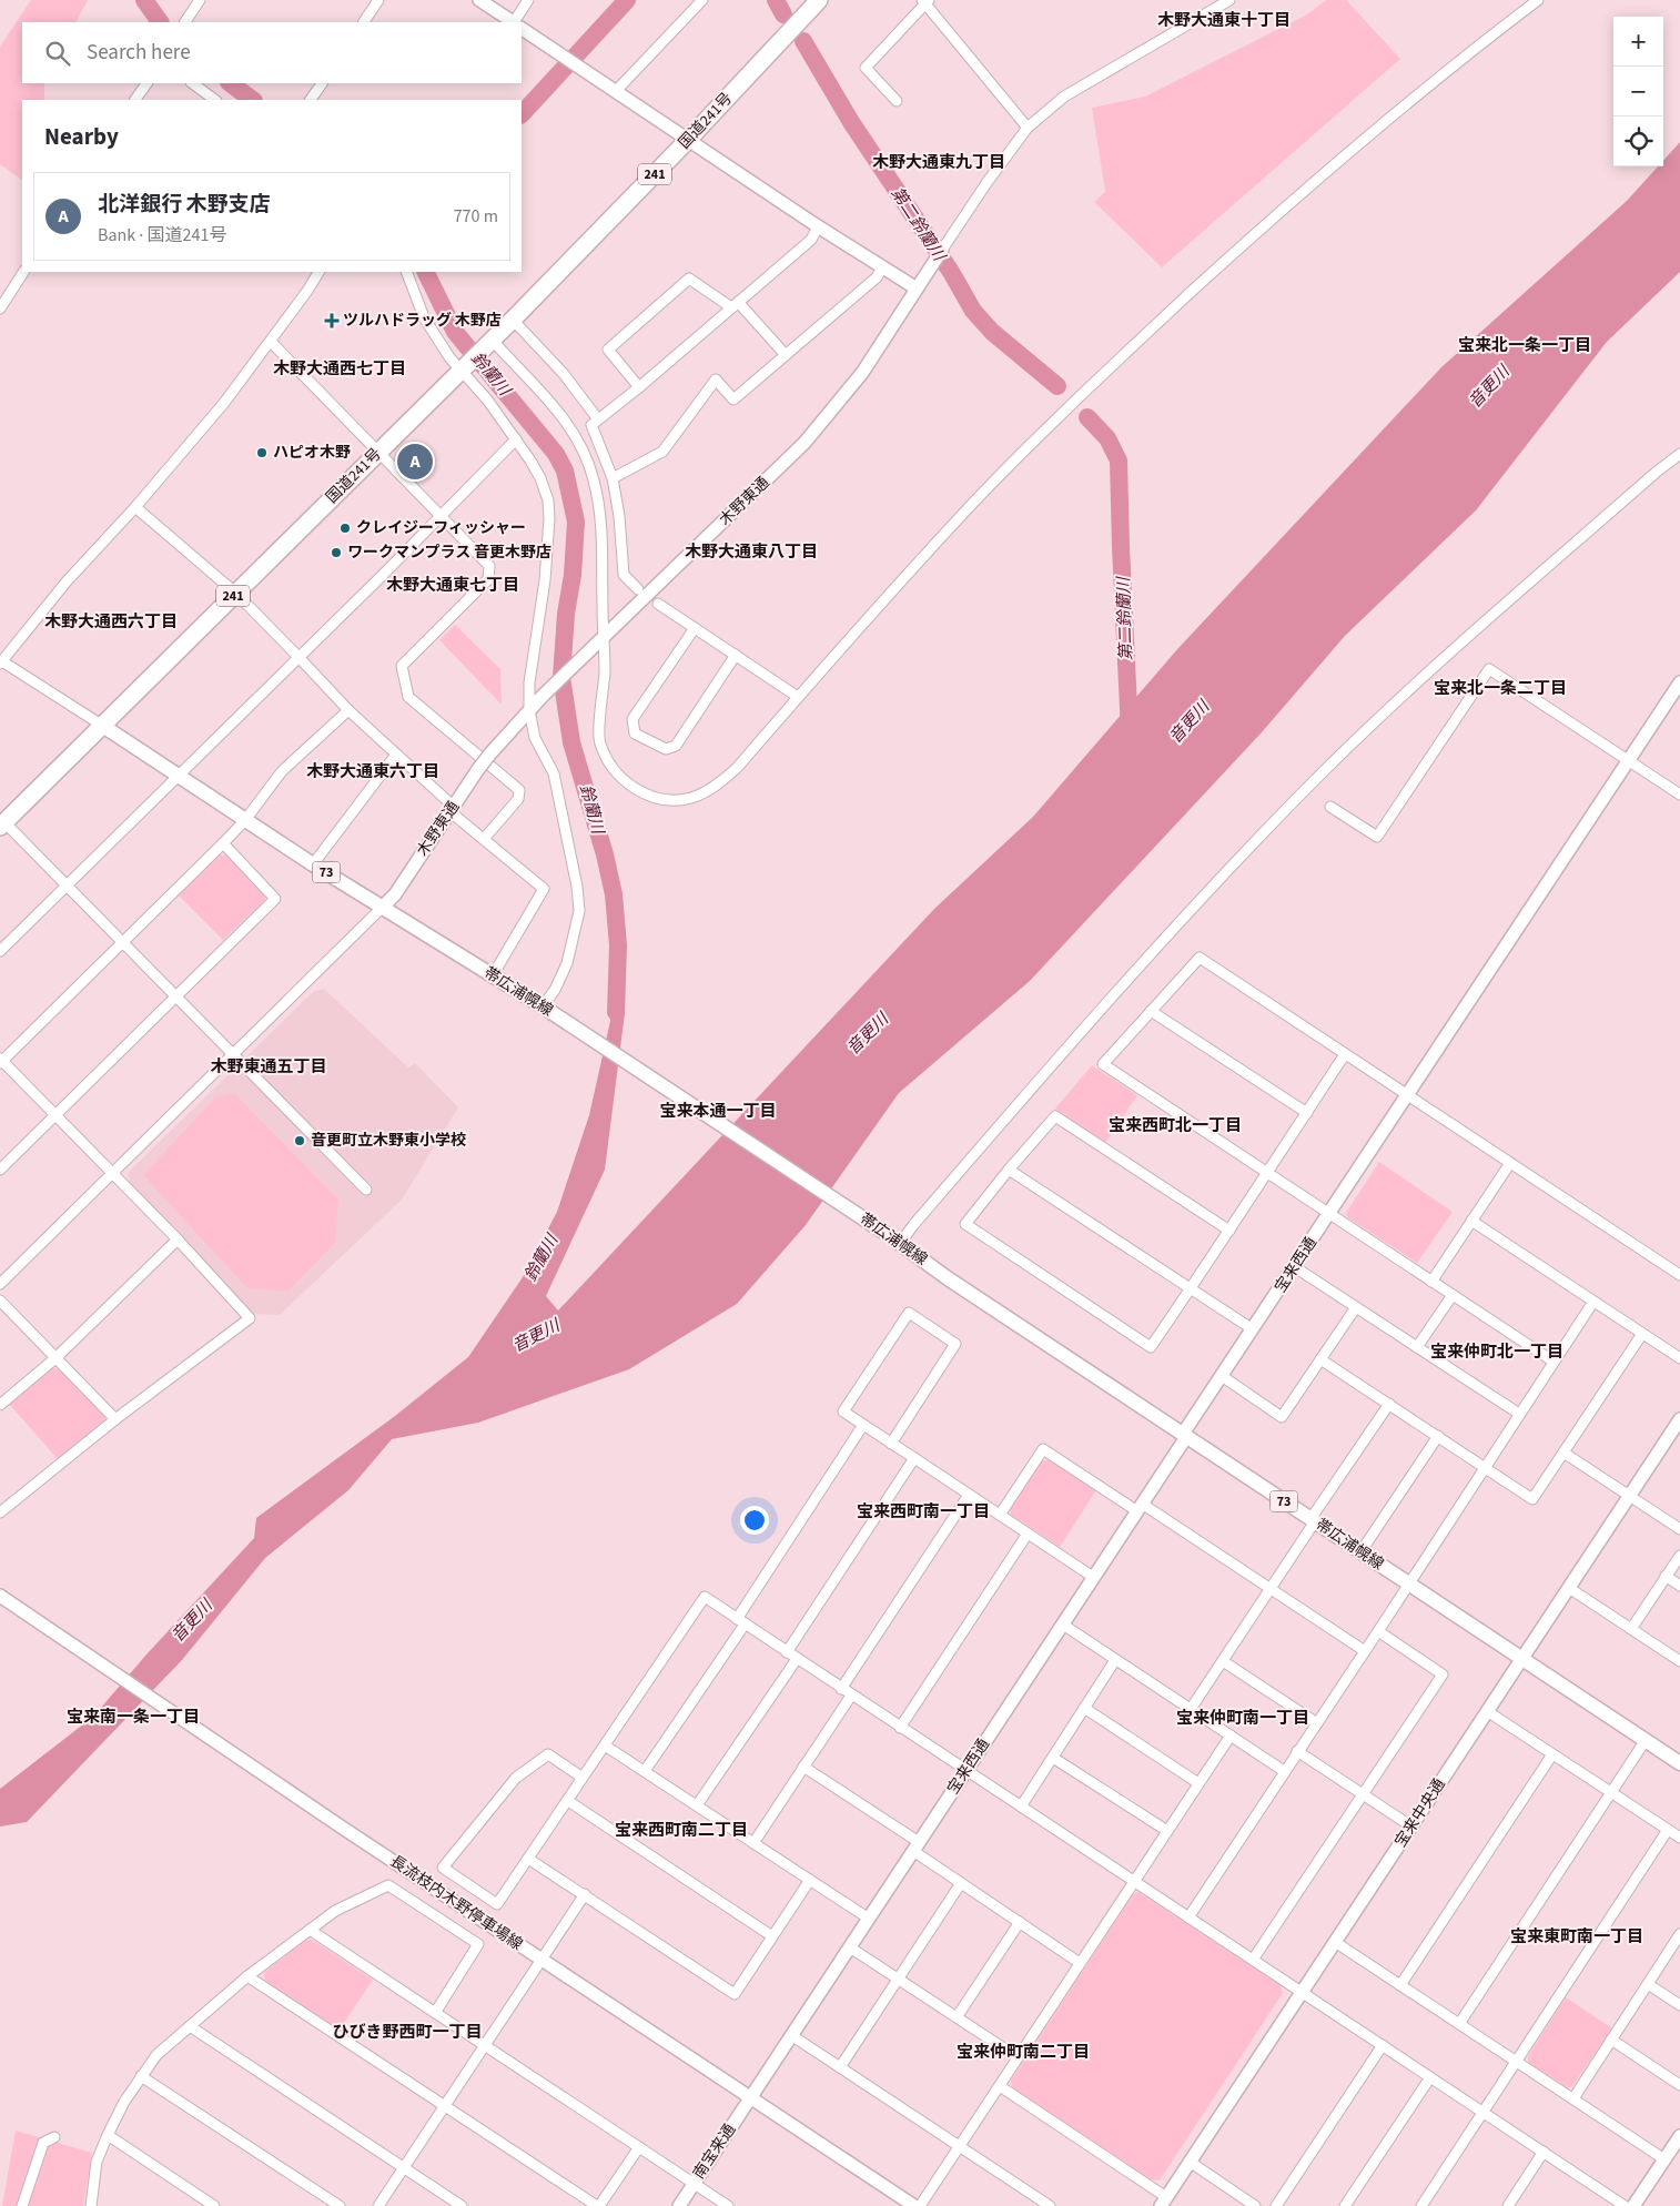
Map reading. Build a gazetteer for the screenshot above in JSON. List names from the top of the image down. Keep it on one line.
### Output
{"streets":{"highway":["国道241号","241"],"main road":["73","帯広浦幌線"],"street":["木野東通","宝来西通","宝来中央通","長流枝内木野停車場線","南宝来通"]},"crossings":[["国道241号","帯広浦幌線"],["木野東通","帯広浦幌線"],["帯広浦幌線","宝来西通"],["帯広浦幌線","宝来中央通"],["宝来西通","長流枝内木野停車場線"],["宝来西通","南宝来通"],["長流枝内木野停車場線","南宝来通"]],"districts":["木野大通東十丁目","木野大通東九丁目","宝来北一条一丁目","木野大通西七丁目","木野大通東八丁目","木野大通東七丁目","木野大通西六丁目","宝来北一条二丁目","木野大通東六丁目","木野東通五丁目","宝来本通一丁目","宝来西町北一丁目","宝来仲町北一丁目","宝来西町南一丁目","宝来南一条一丁目","宝来仲町南一丁目","宝来西町南二丁目","宝来東町南一丁目","ひびき野西町一丁目","宝来仲町南二丁目"],"water":["第二鈴蘭川","鈴蘭川","音更川"],"places":{"health":["ツルハドラッグ 木野店"],"other":["ハピオ木野","クレイジーフィッシャー","ワークマンプラス 音更木野店","音更町立木野東小学校"]},"page":{"map_buttons":["+","−"],"search":"Search here","heading":"Nearby","list":[{"mark":"A","name":"北洋銀行 木野支店","note":"Bank · 国道241号","value":"770 m"}],"pins":"A"}}
